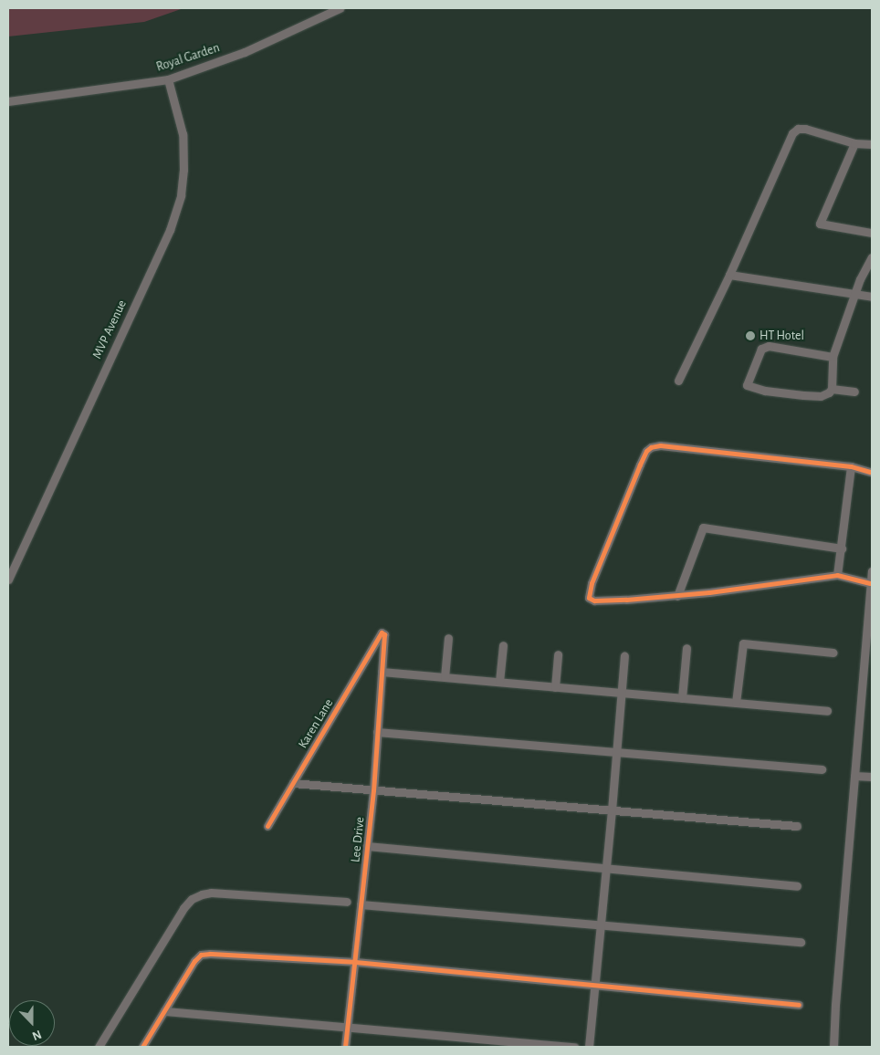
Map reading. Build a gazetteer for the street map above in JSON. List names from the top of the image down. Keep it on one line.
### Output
{"streets":{"street":["Royal Garden","MVP Avenue","Karen Lane","Lee Drive"]},"crossings":[["Royal Garden","MVP Avenue"],["Karen Lane","Lee Drive"]],"places":["HT Hotel"],"north":"bottom"}
